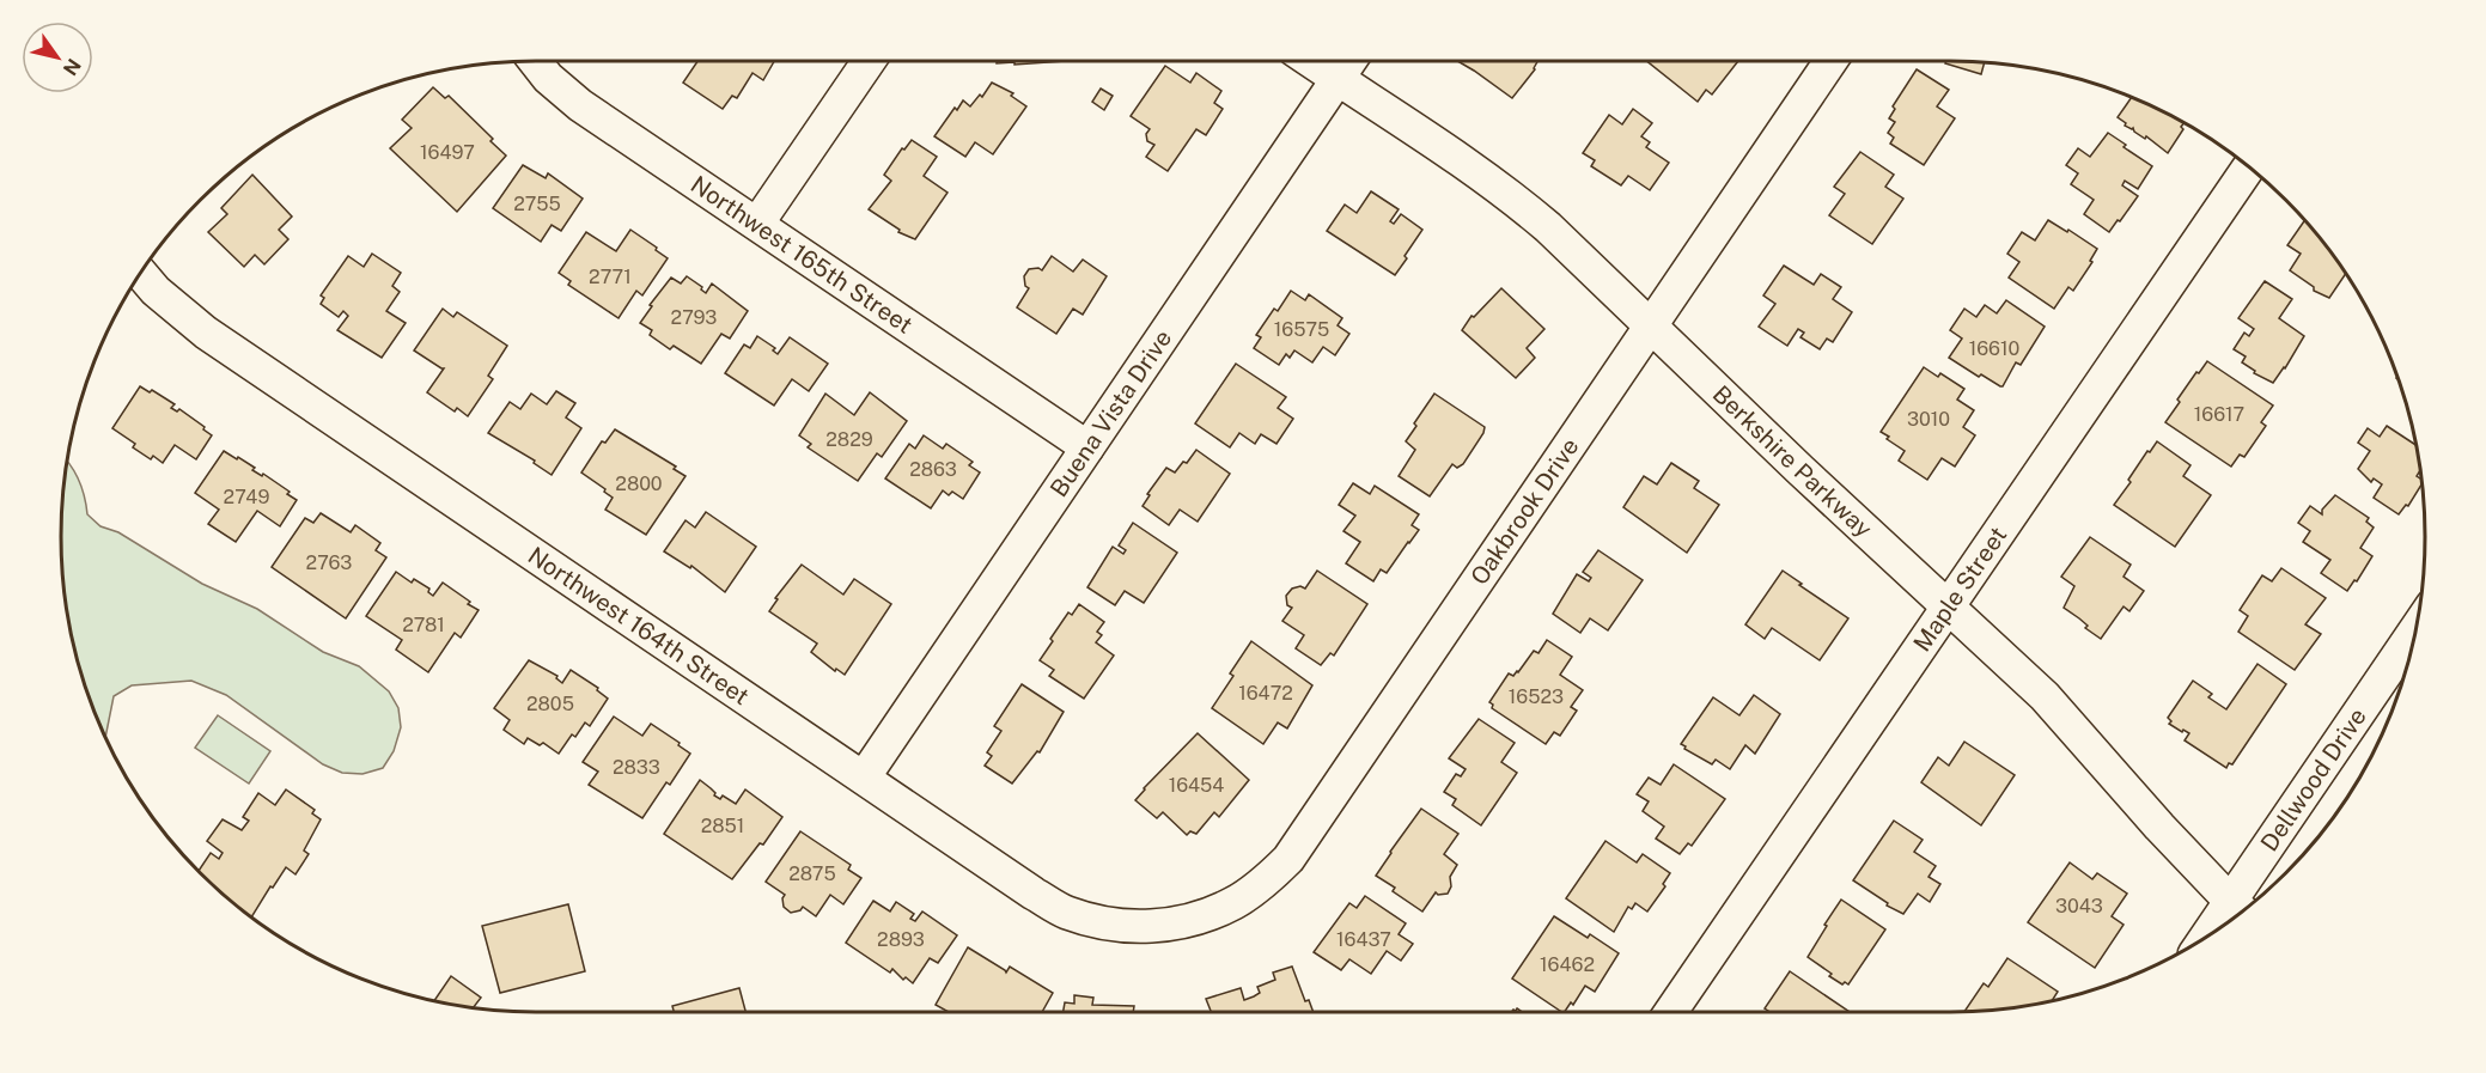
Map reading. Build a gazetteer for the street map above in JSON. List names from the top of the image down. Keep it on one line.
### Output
{"streets":{"street":["Northwest 165th Street","Buena Vista Drive","Berkshire Parkway","Oakbrook Drive","Maple Street","Northwest 164th Street","Dellwood Drive"]},"crossings":[["Northwest 165th Street","Buena Vista Drive"],["Buena Vista Drive","Berkshire Parkway"],["Buena Vista Drive","Northwest 164th Street"],["Berkshire Parkway","Oakbrook Drive"],["Berkshire Parkway","Maple Street"],["Berkshire Parkway","Dellwood Drive"],["Oakbrook Drive","Northwest 164th Street"]],"house_numbers":["16497","2755","2771","2793","16575","16610","16617","3010","2829","2863","2800","2749","2763","2781","16472","16523","2805","2833","16454","2851","2875","3043","2893","16437","16462"],"north":"bottom right"}
